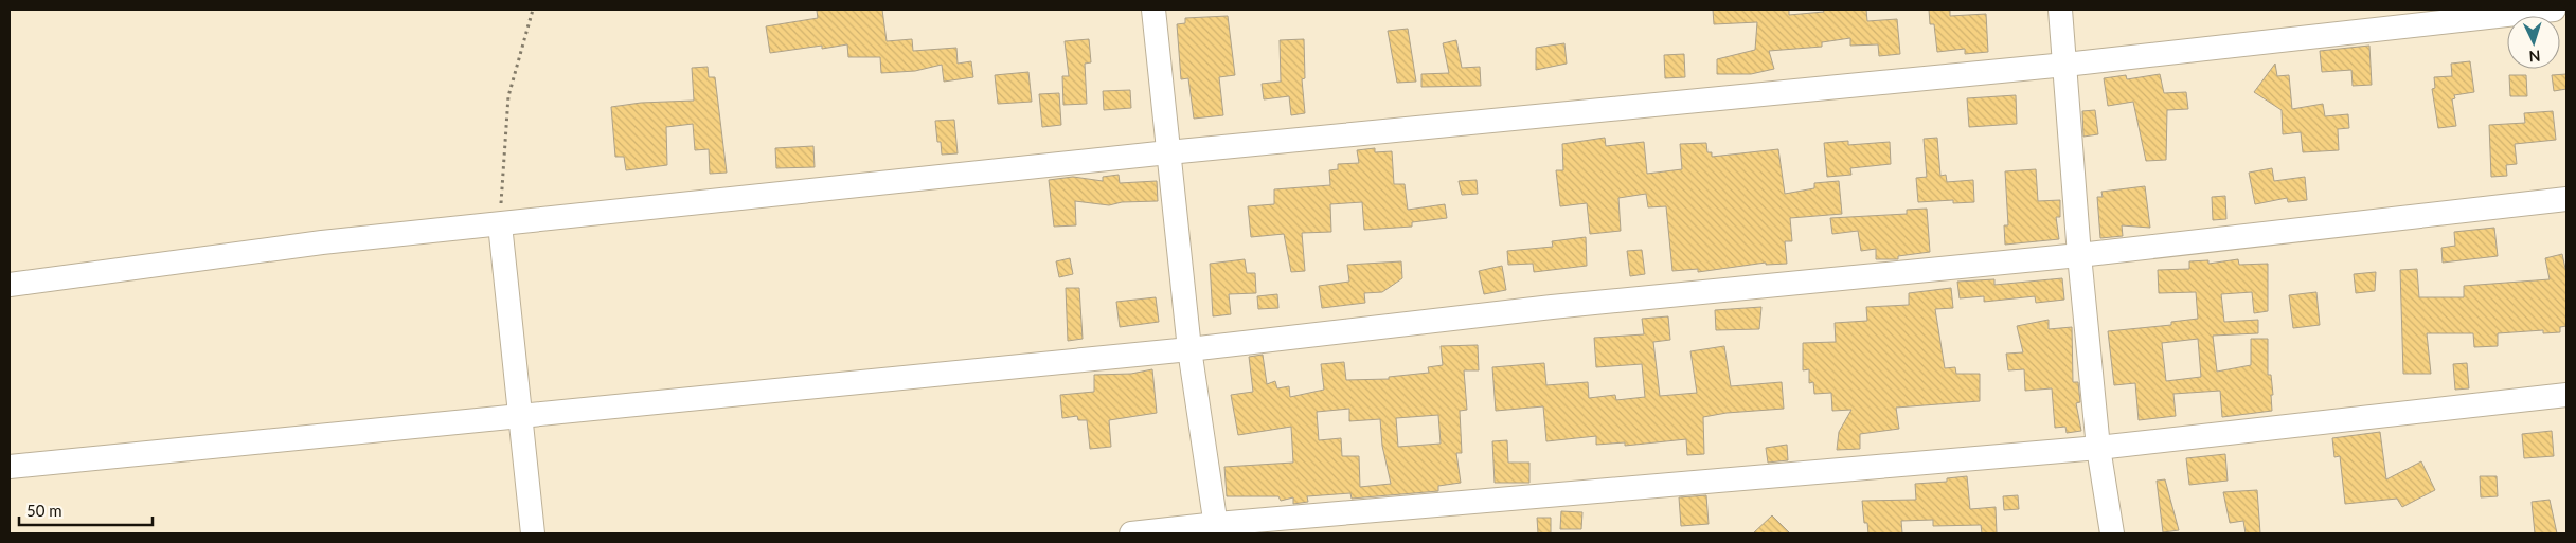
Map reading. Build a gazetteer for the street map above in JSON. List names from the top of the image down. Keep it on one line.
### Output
{"scale_bar":"50 m","north":"bottom"}
